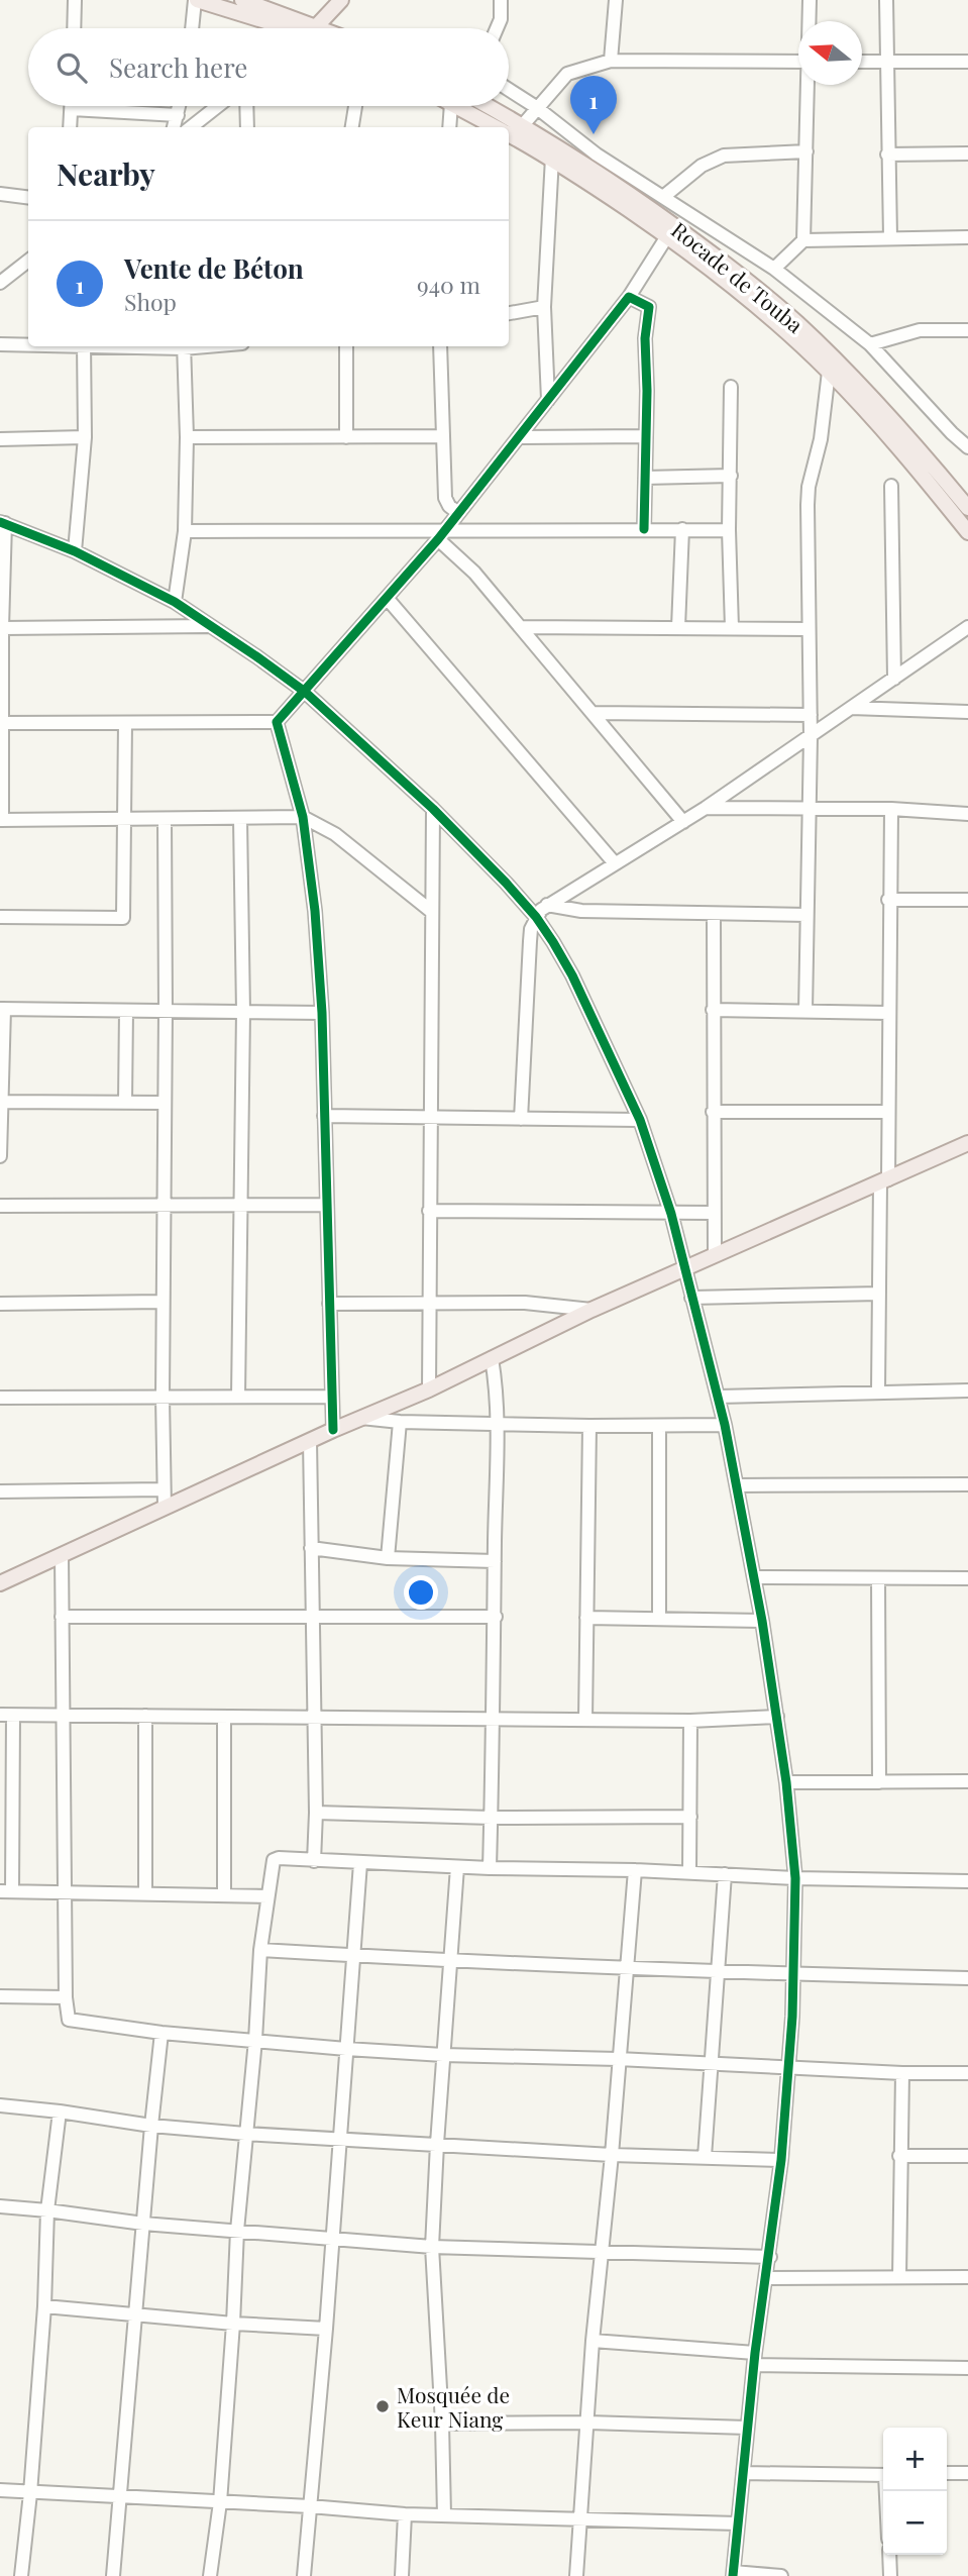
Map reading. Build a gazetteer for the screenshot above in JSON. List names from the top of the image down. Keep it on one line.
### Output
{"streets":{"main road":["Rocade de Touba"]},"places":["Mosquée de Keur Niang"],"north":"left","page":{"search":"Search here","pins":"1","heading":"Nearby","list":[{"mark":"1","name":"Vente de Béton","note":"Shop","value":"940 m"}],"map_buttons":["+","−"]}}
